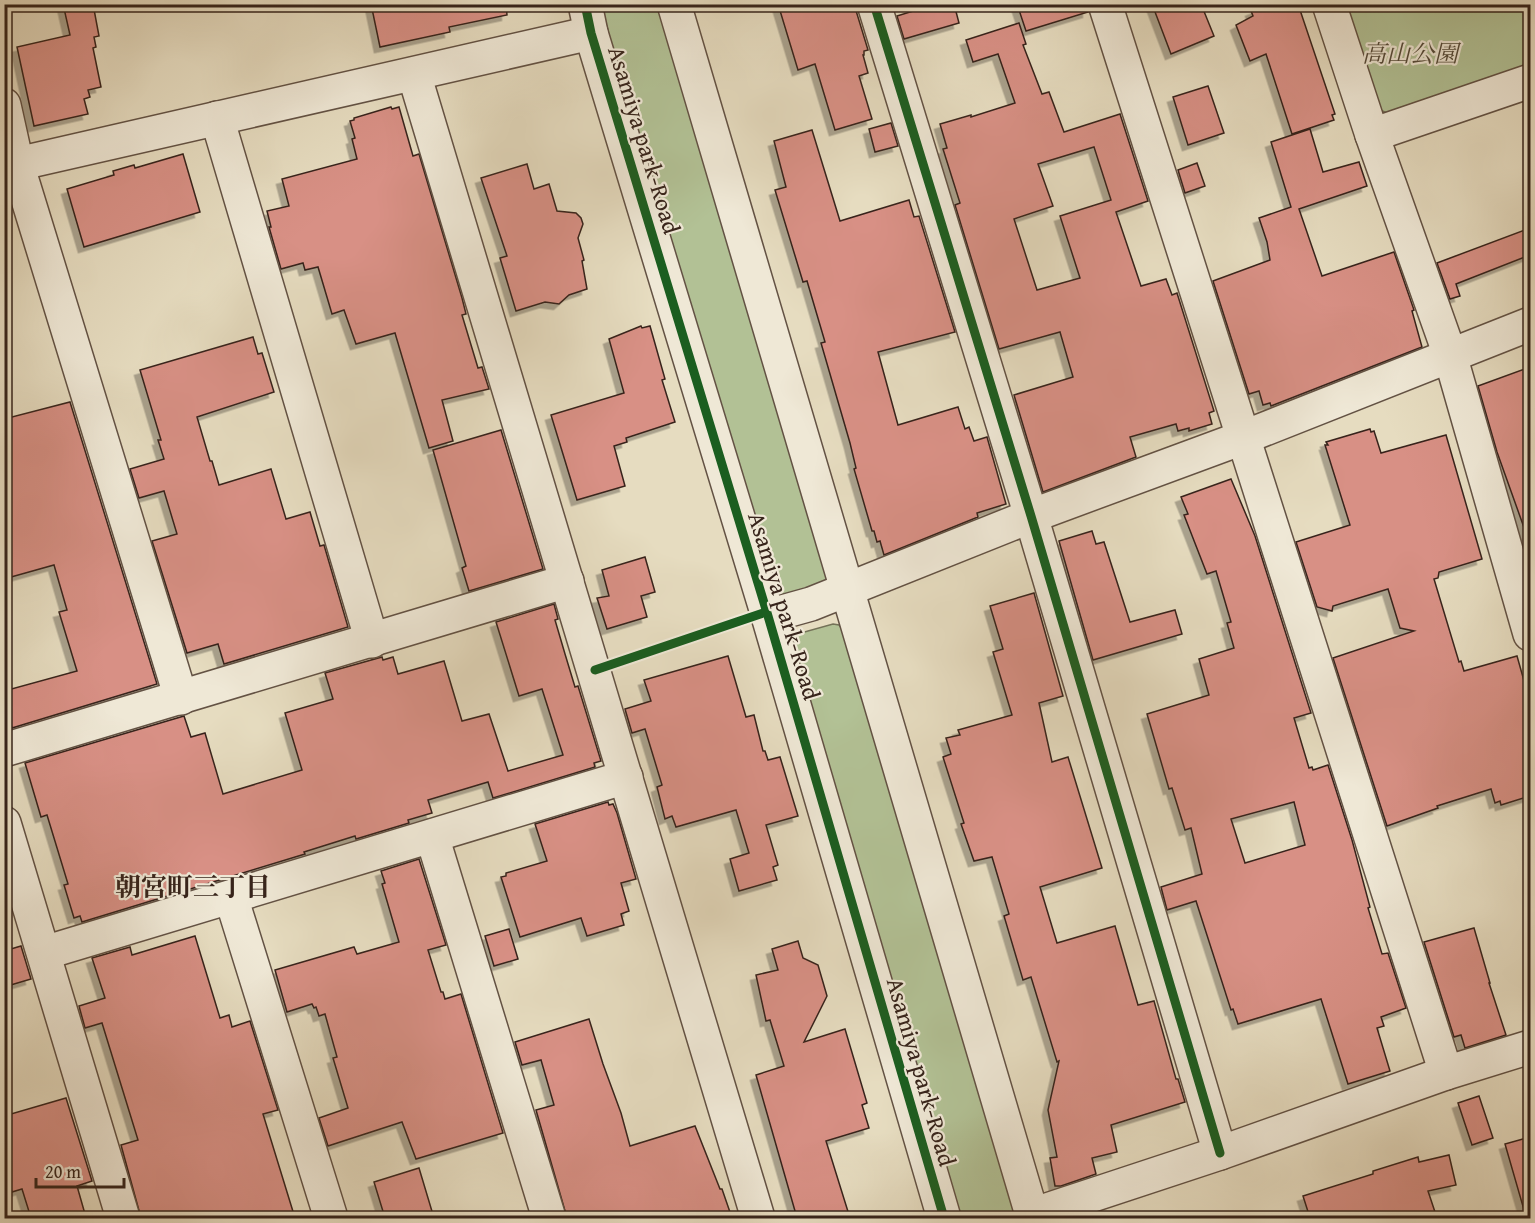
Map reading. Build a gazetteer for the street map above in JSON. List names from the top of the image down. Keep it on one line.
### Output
{"streets":{"street":["Asamiya park-Road"]},"districts":["朝宮町三丁目"],"parks":["高山公園"],"scale_bar":"20 m"}
